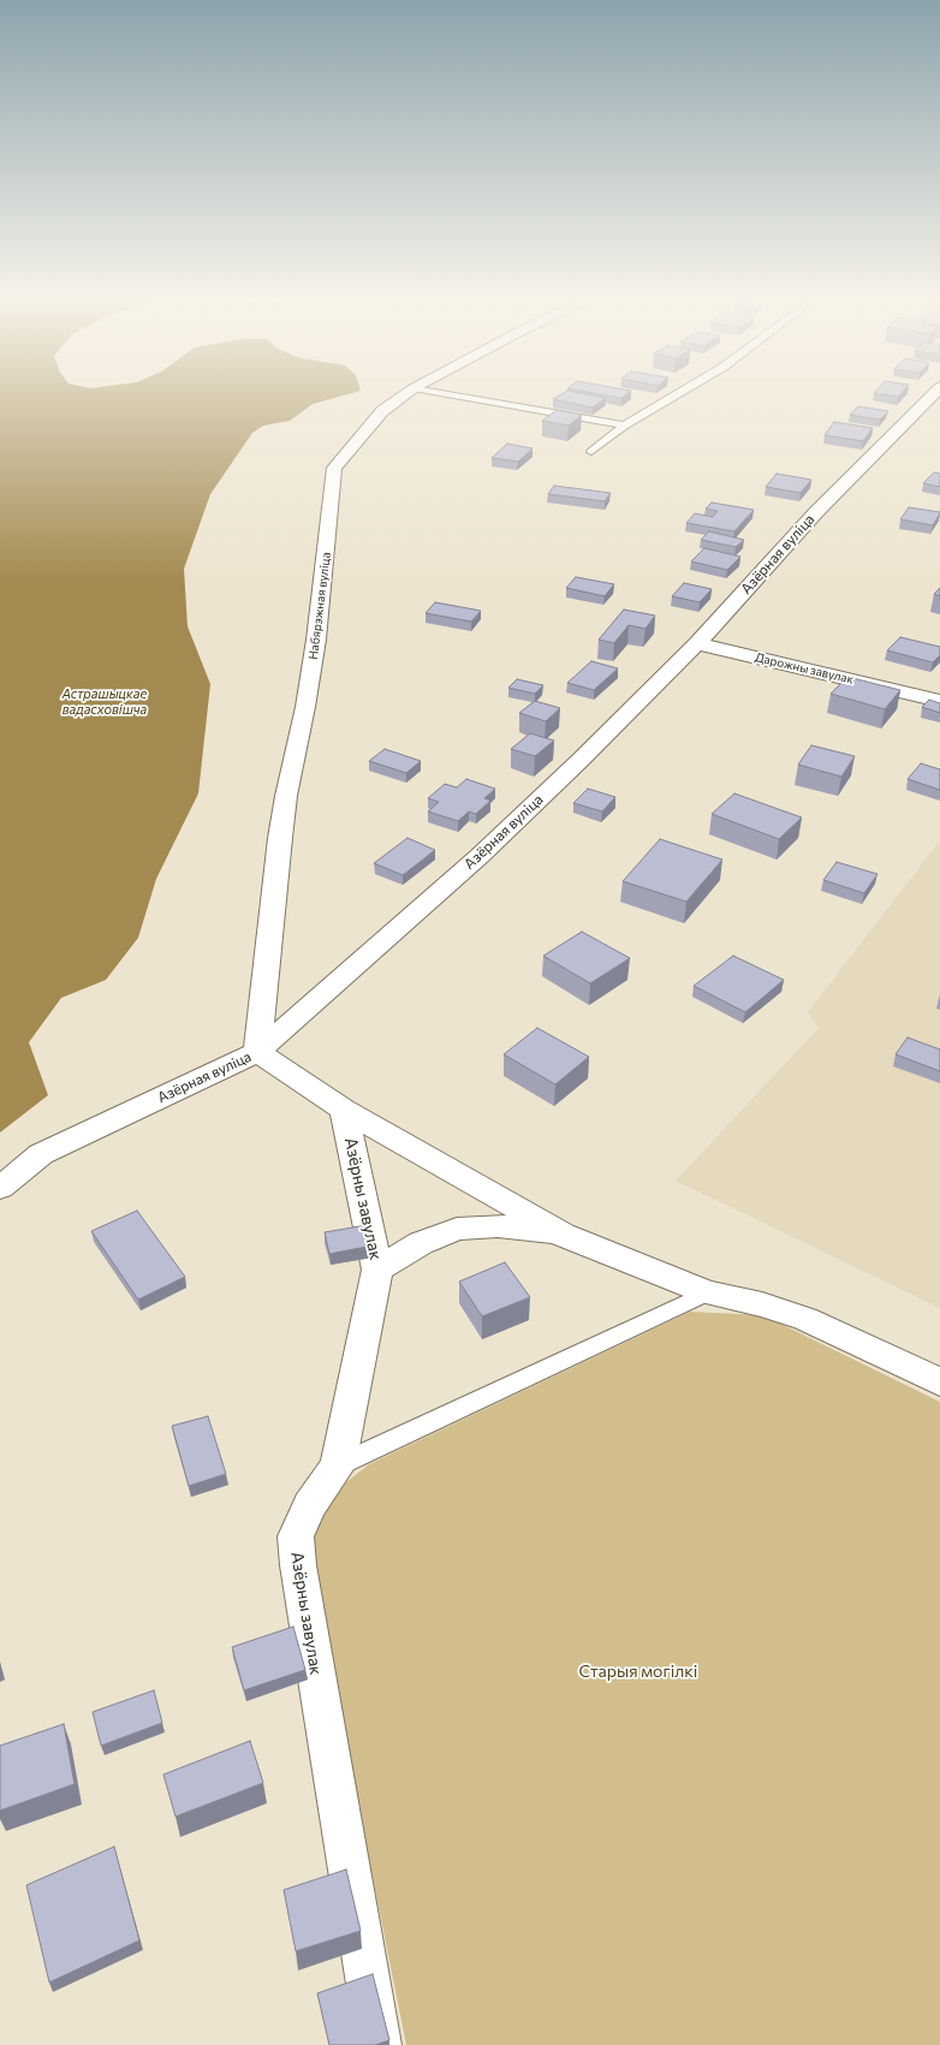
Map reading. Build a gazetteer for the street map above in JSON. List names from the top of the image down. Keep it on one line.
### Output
{"streets":{"street":["Азёрная вуліца","Набярэжная вуліца","Дарожны завулак","Азёрны завулак"]},"crossings":[["Азёрная вуліца","Набярэжная вуліца"],["Азёрная вуліца","Дарожны завулак"]],"water":["Астрашыцкае вадасховішча"],"parks":["Старыя могілкі"]}
